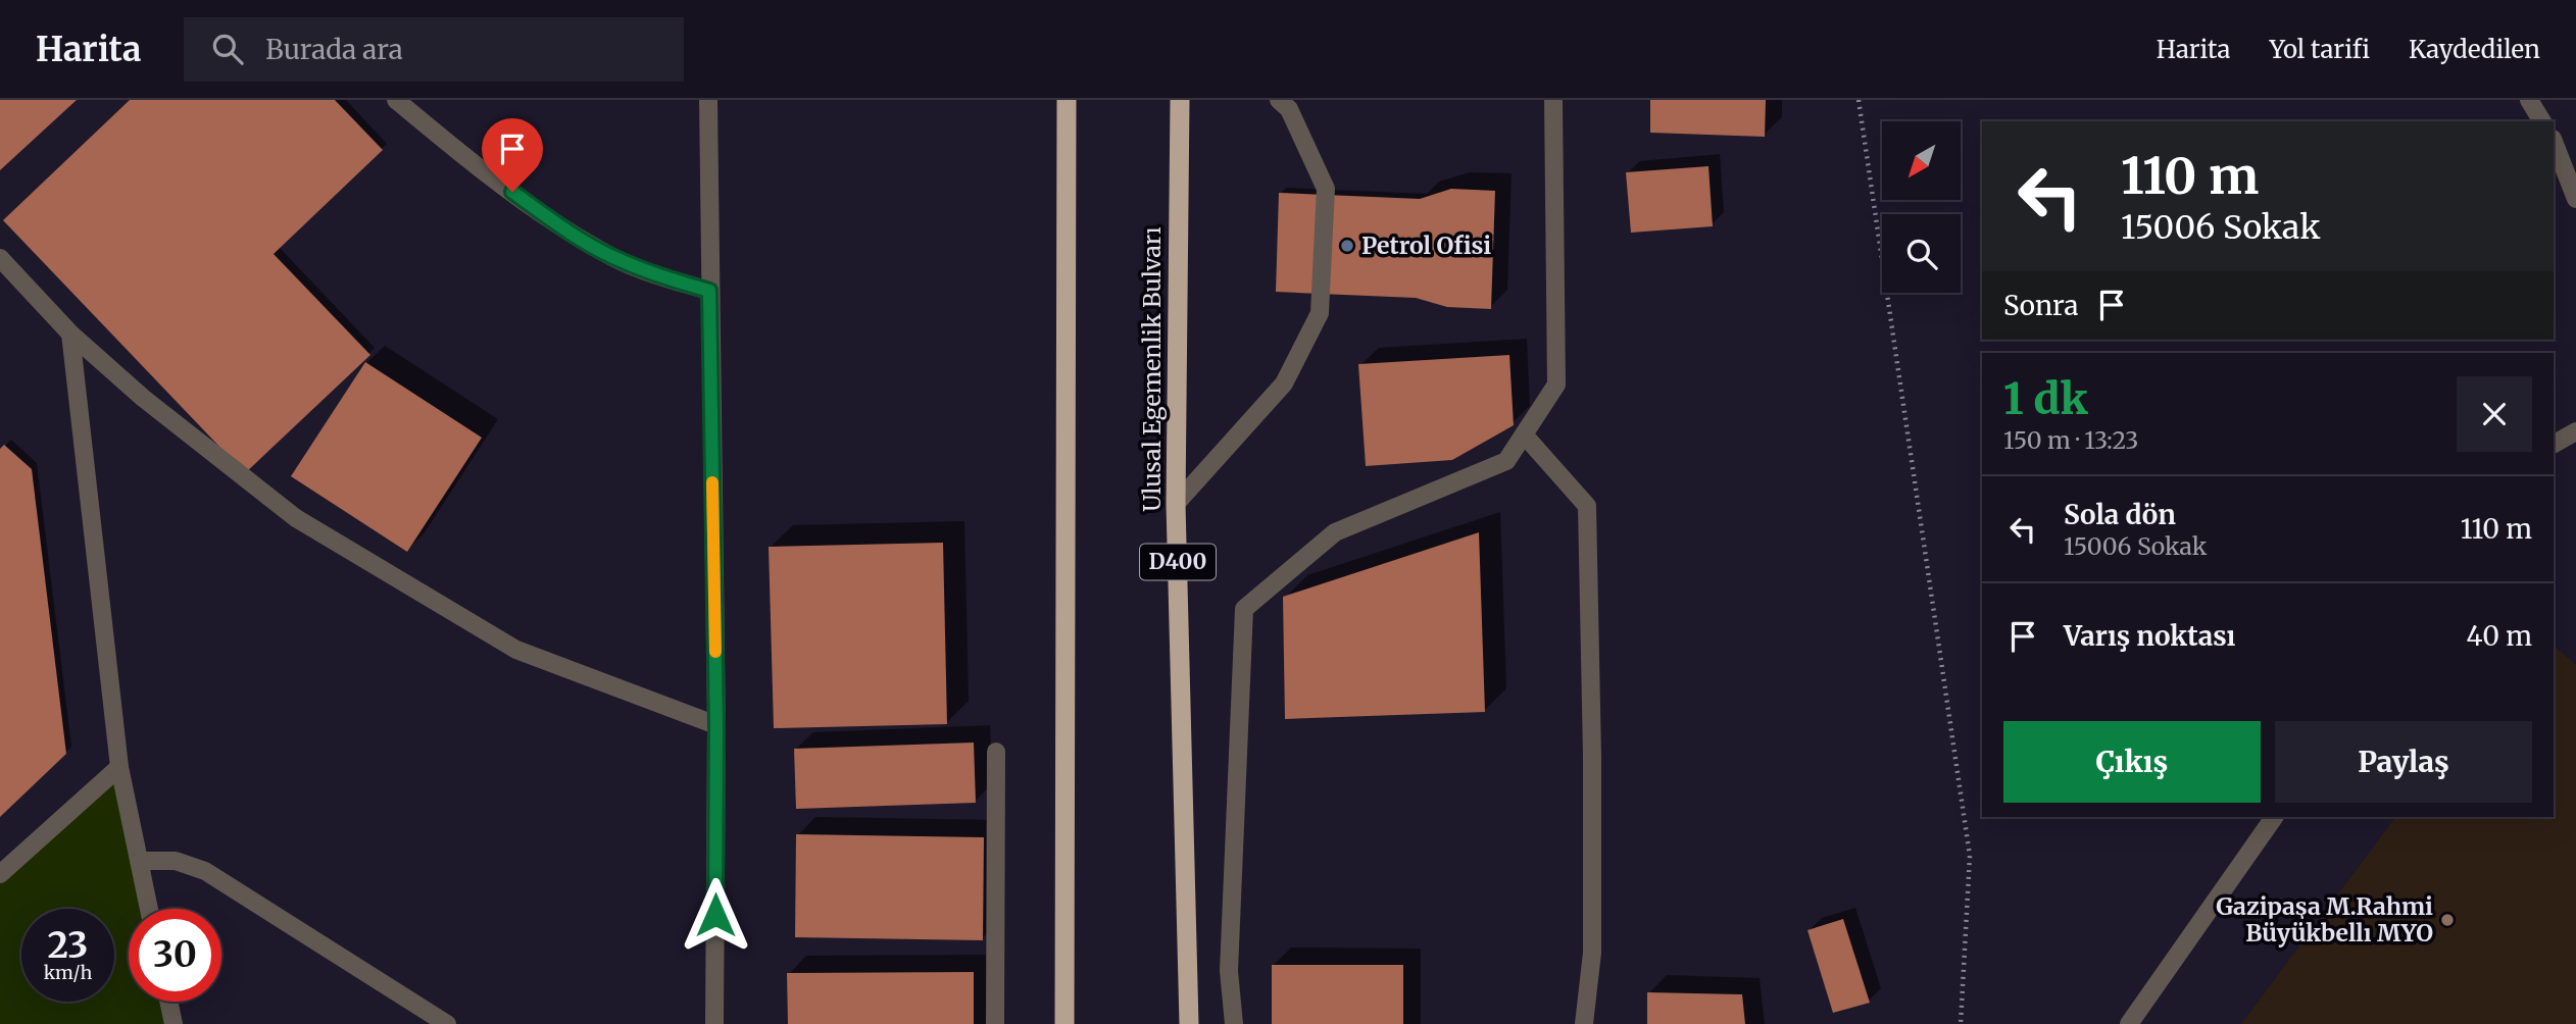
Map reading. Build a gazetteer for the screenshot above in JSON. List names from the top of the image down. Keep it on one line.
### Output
{"streets":{"highway":["Ulusal Egemenlik Bulvarı","D400"]},"places":["Petrol Ofisi","Gazipaşa M.Rahmi Büyükbellı MYO"],"north":"bottom left","page":{"header":"Harita","search":"Burada ara","nav":["Harita","Yol tarifi","Kaydedilen"],"turn":["110 m","15006 Sokak"],"then":"Sonra","heading":["1 dk","150 m · 13:23"],"list":[{"name":"Sola dön","note":"15006 Sokak","value":"110 m"},{"name":"Varış noktası","value":"40 m"}],"buttons":["Çıkış","Paylaş"],"speed":"23 km/h","limit":"30"}}
